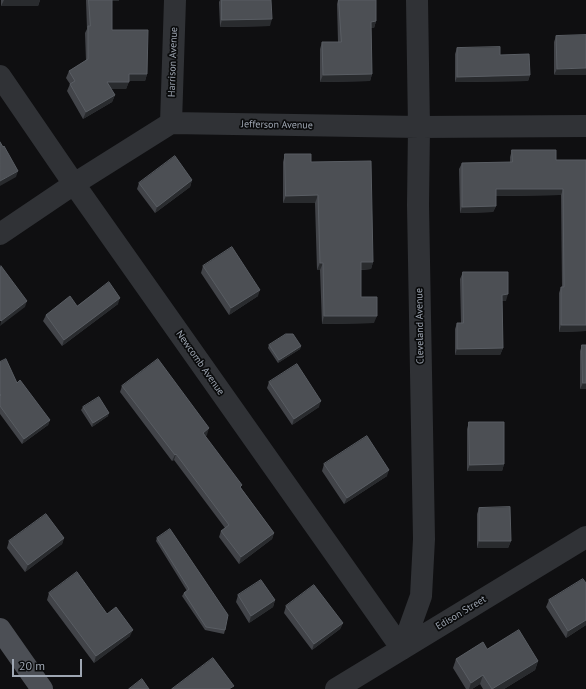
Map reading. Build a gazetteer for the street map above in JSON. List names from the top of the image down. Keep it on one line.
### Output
{"streets":{"street":["Harrison Avenue","Jefferson Avenue","Cleveland Avenue","Newcomb Avenue","Edison Street"]},"crossings":[["Harrison Avenue","Jefferson Avenue"],["Jefferson Avenue","Cleveland Avenue"],["Cleveland Avenue","Newcomb Avenue"],["Cleveland Avenue","Edison Street"],["Newcomb Avenue","Edison Street"]],"scale_bar":"20 m"}
